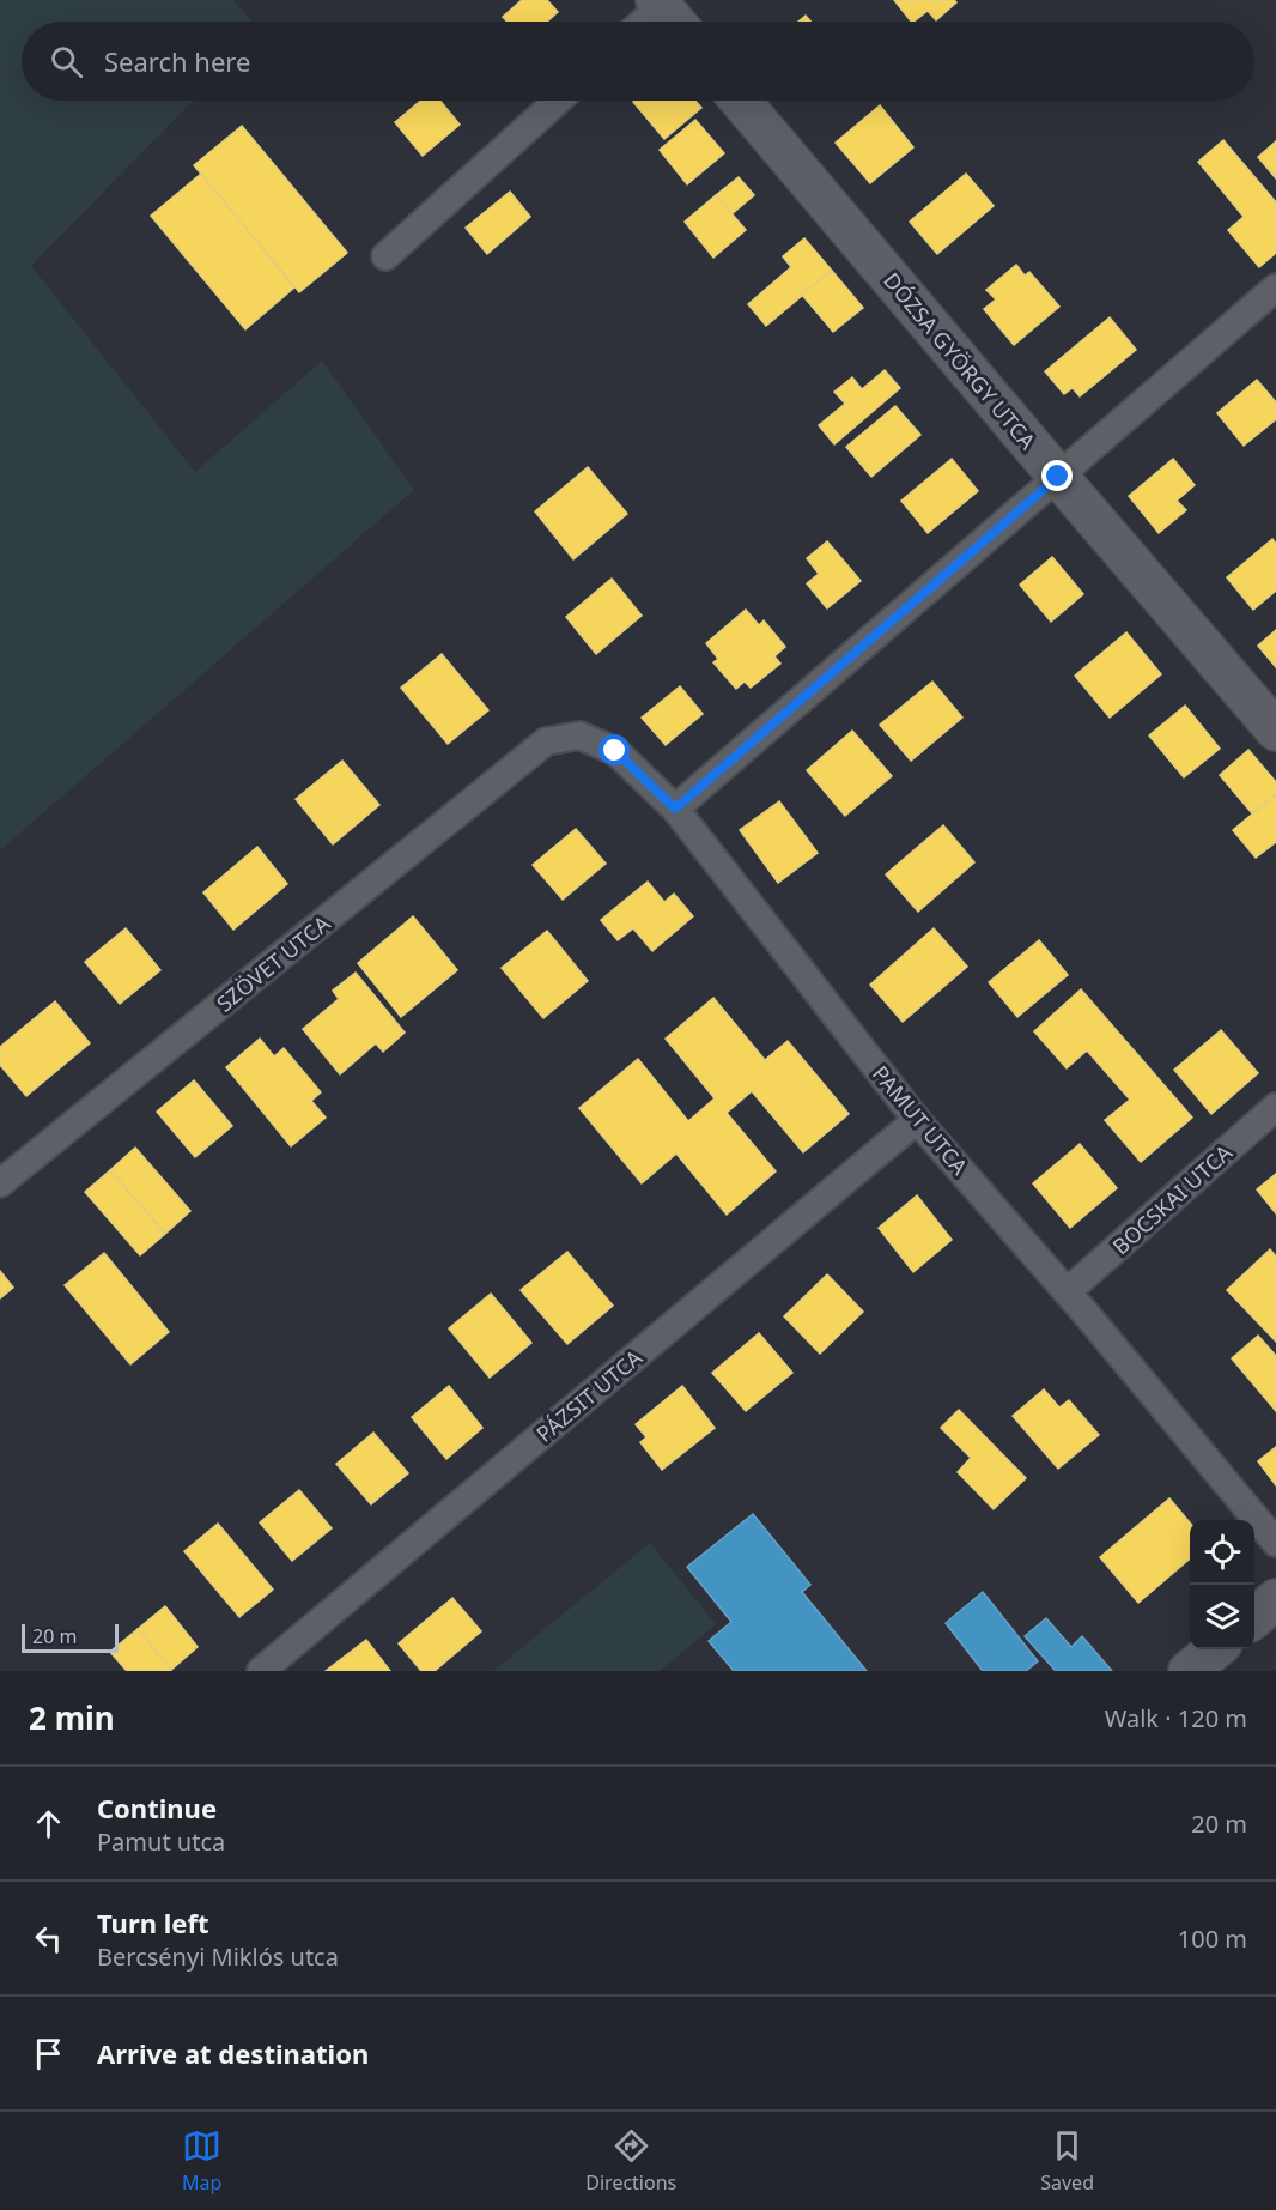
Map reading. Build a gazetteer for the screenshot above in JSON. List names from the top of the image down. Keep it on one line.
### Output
{"streets":{"street":["DÓZSA GYÖRGY UTCA","SZÖVET UTCA","PAMUT UTCA","BOCSKAI UTCA","PÁZSIT UTCA"]},"crossings":[["SZÖVET UTCA","PAMUT UTCA"],["PAMUT UTCA","BOCSKAI UTCA"],["PAMUT UTCA","PÁZSIT UTCA"]],"scale_bar":"20 m","page":{"search":"Search here","scale":"20 m","heading":["2 min","Walk · 120 m"],"list":[["Continue","Pamut utca","20 m"],["Turn left","Bercsényi Miklós utca","100 m"],"Arrive at destination"],"nav":["Map","Directions","Saved"]}}
